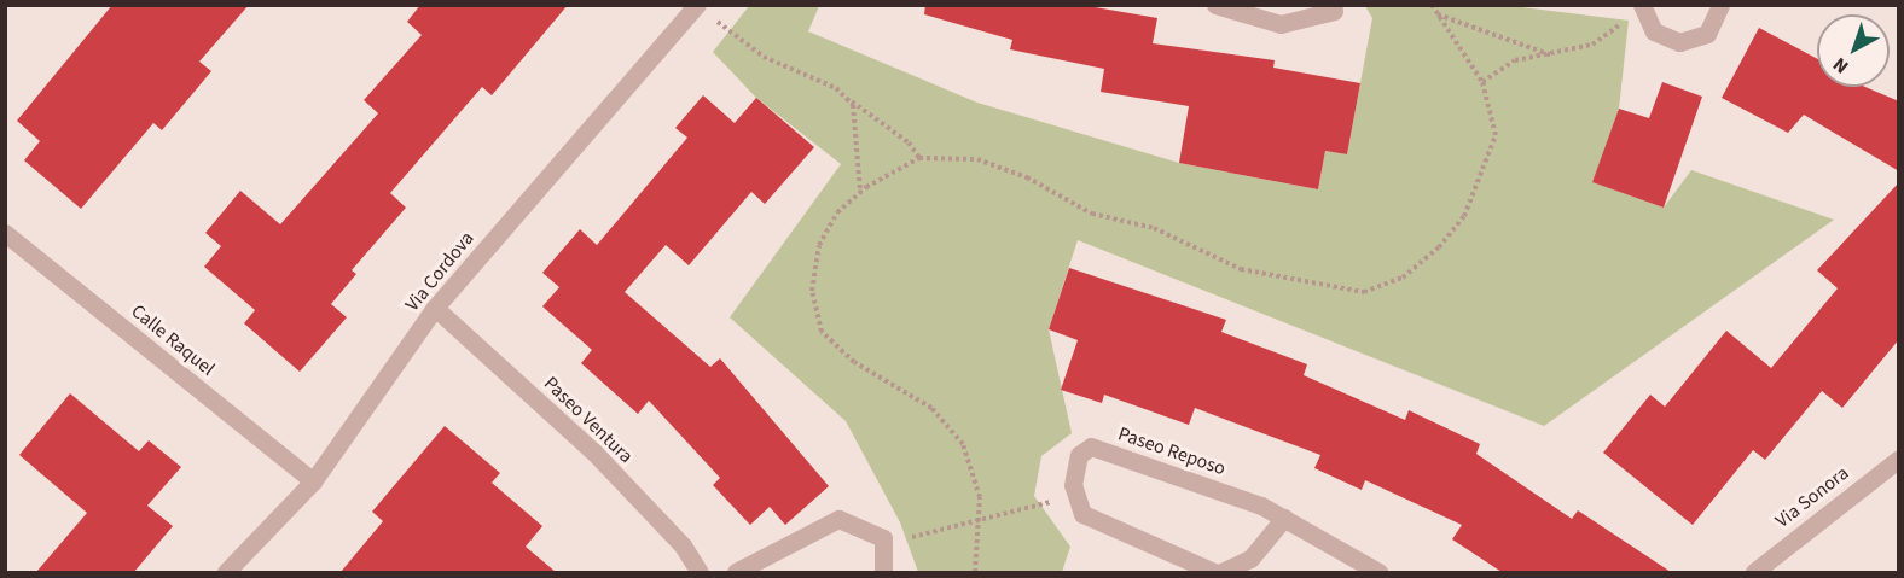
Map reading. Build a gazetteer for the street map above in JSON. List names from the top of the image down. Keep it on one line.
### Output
{"streets":{"street":["Via Cordova","Calle Raquel","Paseo Ventura","Paseo Reposo","Via Sonora"]},"crossings":[["Via Cordova","Calle Raquel"],["Via Cordova","Paseo Ventura"]],"north":"bottom left"}
